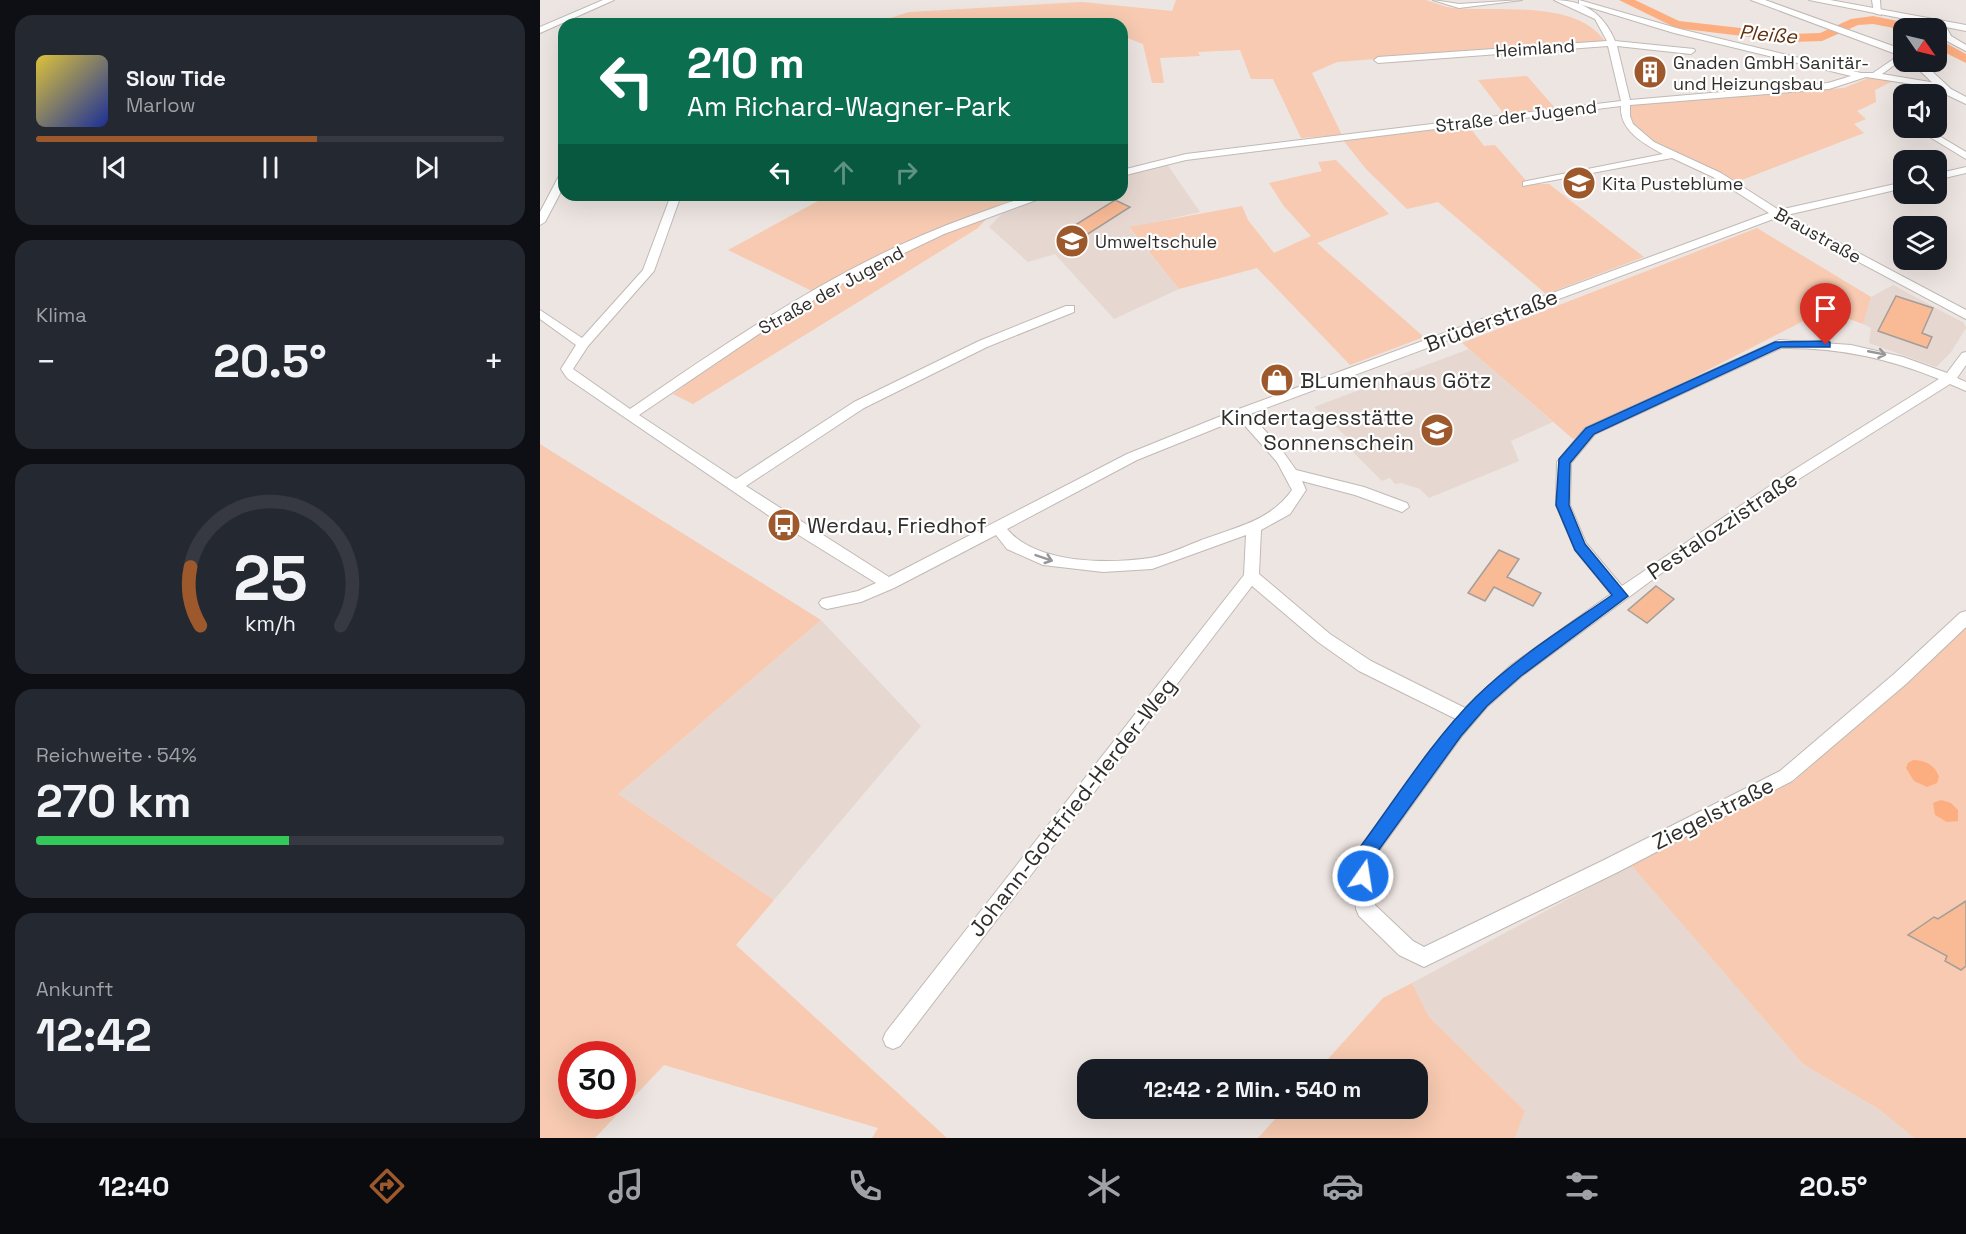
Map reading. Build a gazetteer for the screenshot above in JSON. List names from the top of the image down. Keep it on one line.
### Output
{"streets":{"street":["Heimland","Straße der Jugend","Braustraße","Brüderstraße","Pestalozzistraße","Johann-Gottfried-Herder-Weg","Ziegelstraße"]},"crossings":[["Heimland","Braustraße"],["Straße der Jugend","Braustraße"],["Braustraße","Brüderstraße"],["Pestalozzistraße","Ziegelstraße"]],"water":["Pleiße"],"places":{"building":["Gnaden GmbH Sanitär- und Heizungsbau"],"school or university":["Kita Pusteblume","Umweltschule","Kindertagesstätte Sonnenschein"],"shop":["BLumenhaus Götz"],"bus stop":["Werdau, Friedhof"]},"north":"bottom right","page":{"turn":["210 m","Am Richard-Wagner-Park"],"song":["Slow Tide","Marlow"],"tile":["Klima",["Reichweite · 54%","270 km"],["Ankunft","12:42"]],"heat":["−","20.5°","+"],"limit":"30","trip":"12:42 · 2 Min. · 540 m","tabs":["12:40","20.5°"],"gauge":["25","km/h"]}}
